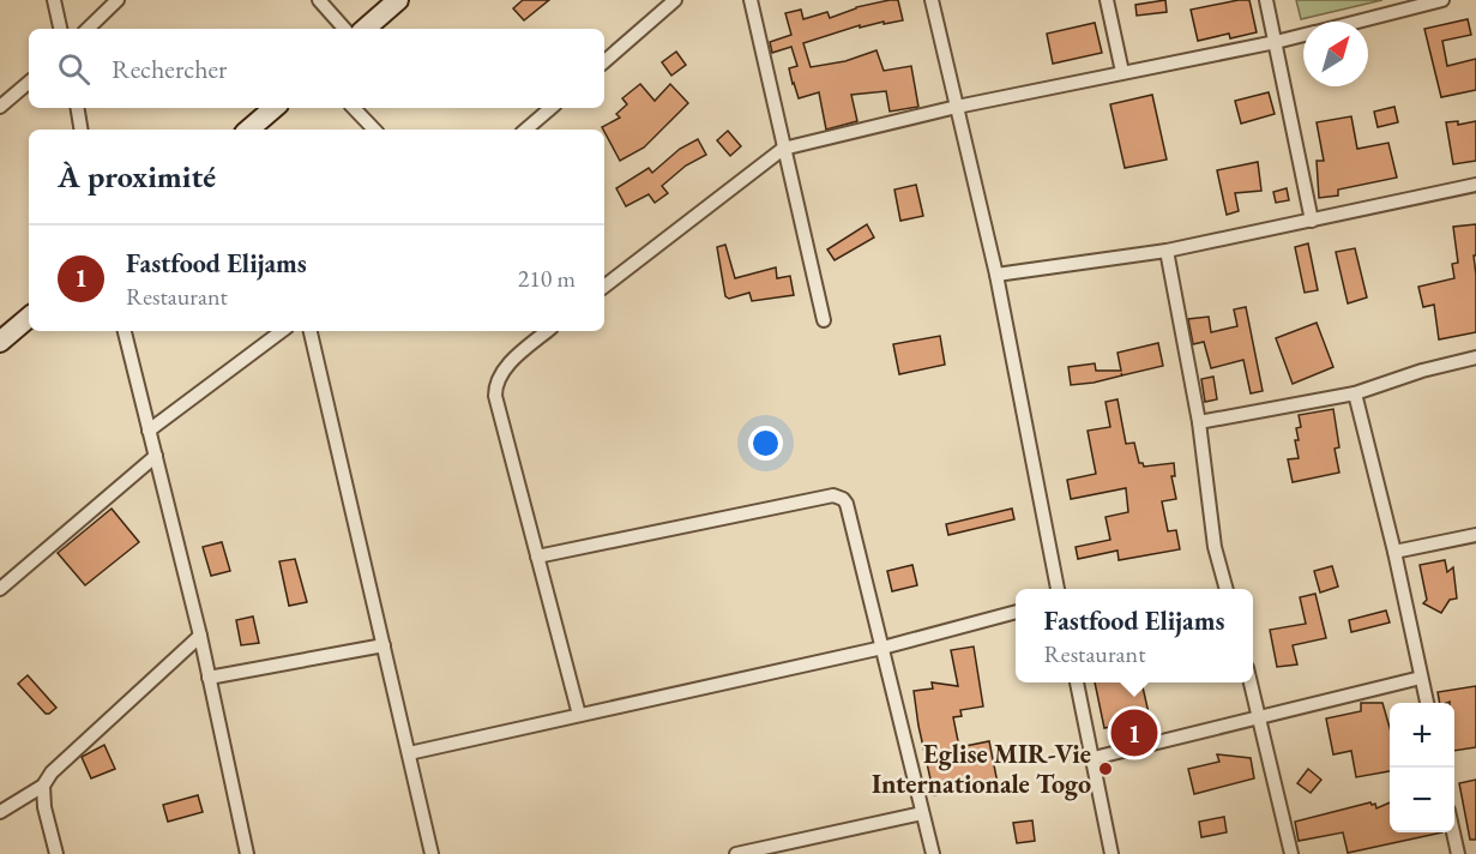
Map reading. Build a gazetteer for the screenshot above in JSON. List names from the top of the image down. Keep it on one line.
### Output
{"places":["Eglise MIR-Vie Internationale Togo"],"north":"top right","page":{"search":"Rechercher","heading":"À proximité","list":[{"mark":"1","name":"Fastfood Elijams","note":"Restaurant","value":"210 m"}],"popup":["Fastfood Elijams","Restaurant"],"map_buttons":["+","−"],"pins":"1"}}
